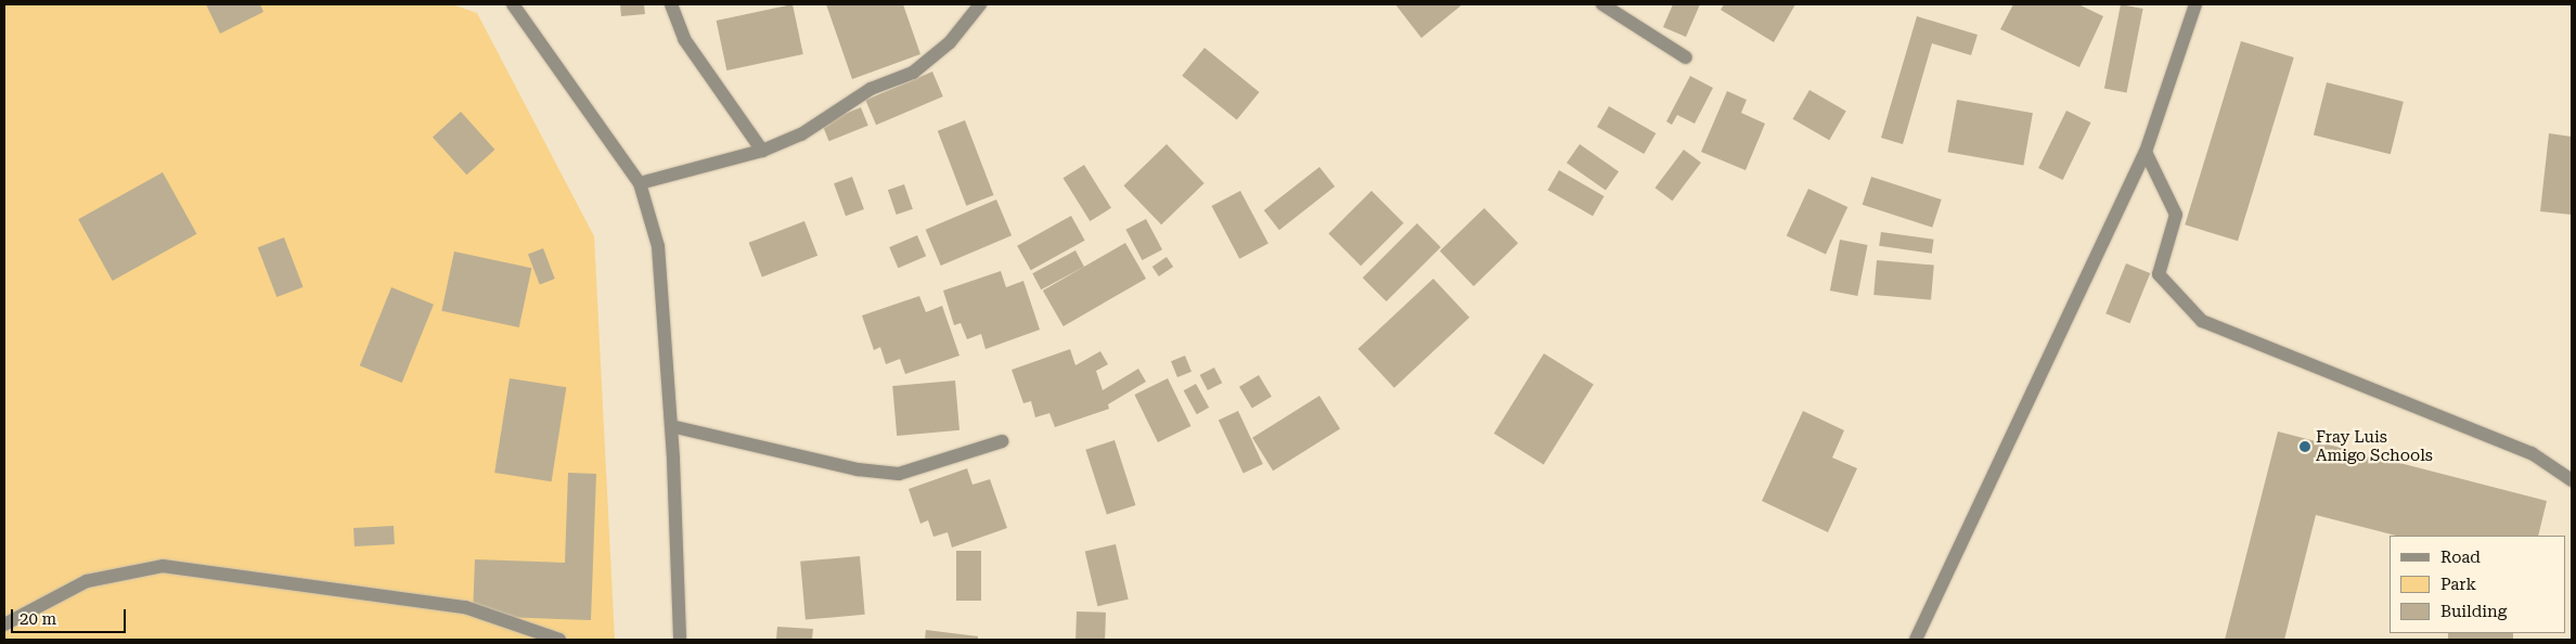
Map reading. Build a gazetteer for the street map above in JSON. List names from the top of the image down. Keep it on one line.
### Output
{"places":["Fray Luis Amigo Schools"],"legend":["Road","Park","Building"],"scale_bar":"20 m"}
